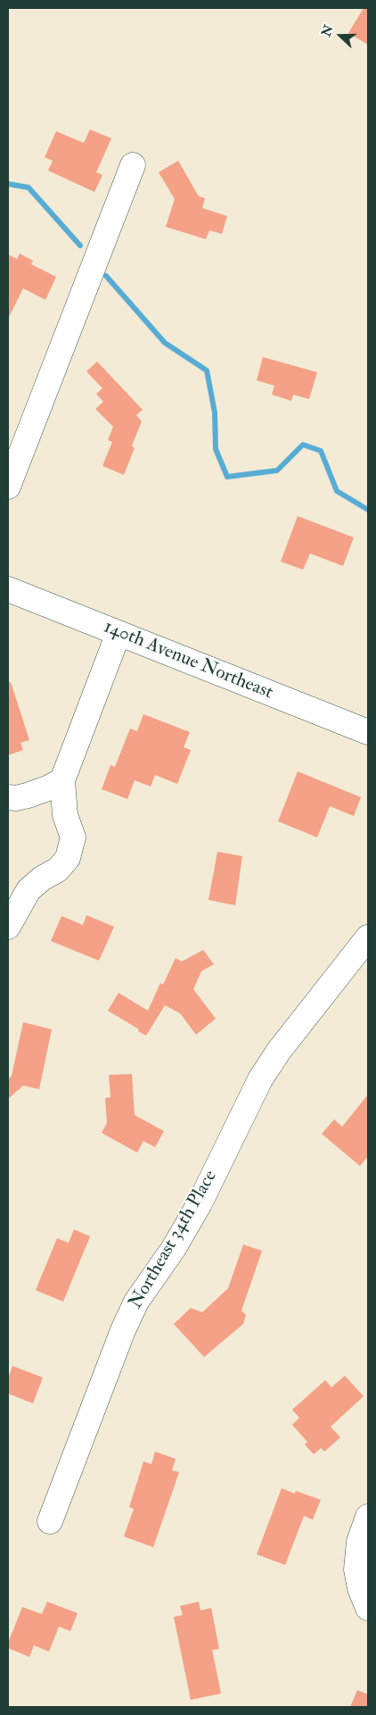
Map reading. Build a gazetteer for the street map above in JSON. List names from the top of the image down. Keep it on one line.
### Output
{"streets":{"street":["140th Avenue Northeast","Northeast 34th Place"]},"north":"left"}
